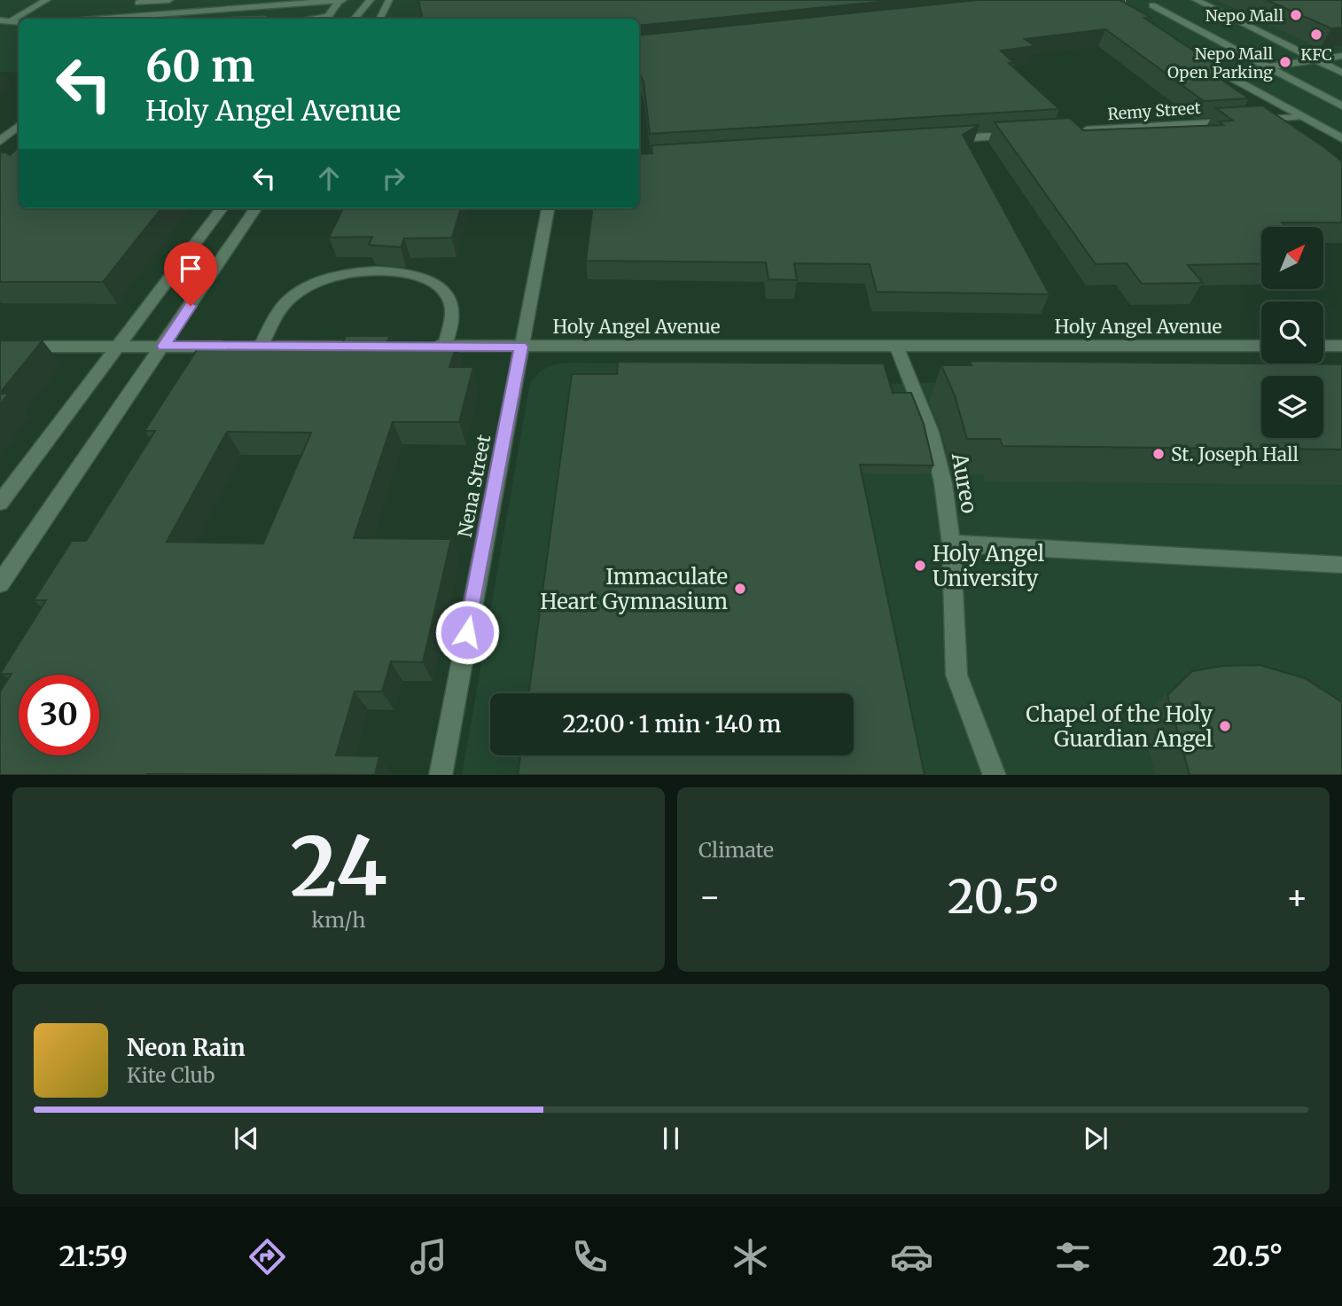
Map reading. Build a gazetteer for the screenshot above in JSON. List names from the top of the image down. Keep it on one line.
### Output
{"streets":{"street":["Remy Street","Holy Angel Avenue","Aureo","Nena Street"]},"crossings":[["Holy Angel Avenue","Aureo"],["Holy Angel Avenue","Nena Street"]],"places":["Nepo Mall","KFC","Nepo Mall Open Parking","St. Joseph Hall","Holy Angel University","Immaculate Heart Gymnasium","Chapel of the Holy Guardian Angel"],"north":"top right","page":{"turn":["60 m","Holy Angel Avenue"],"limit":"30","trip":"22:00 · 1 min · 140 m","tile":[["24","km/h"],"Climate"],"heat":["−","20.5°","+"],"song":["Neon Rain","Kite Club"],"tabs":["21:59","20.5°"]}}
